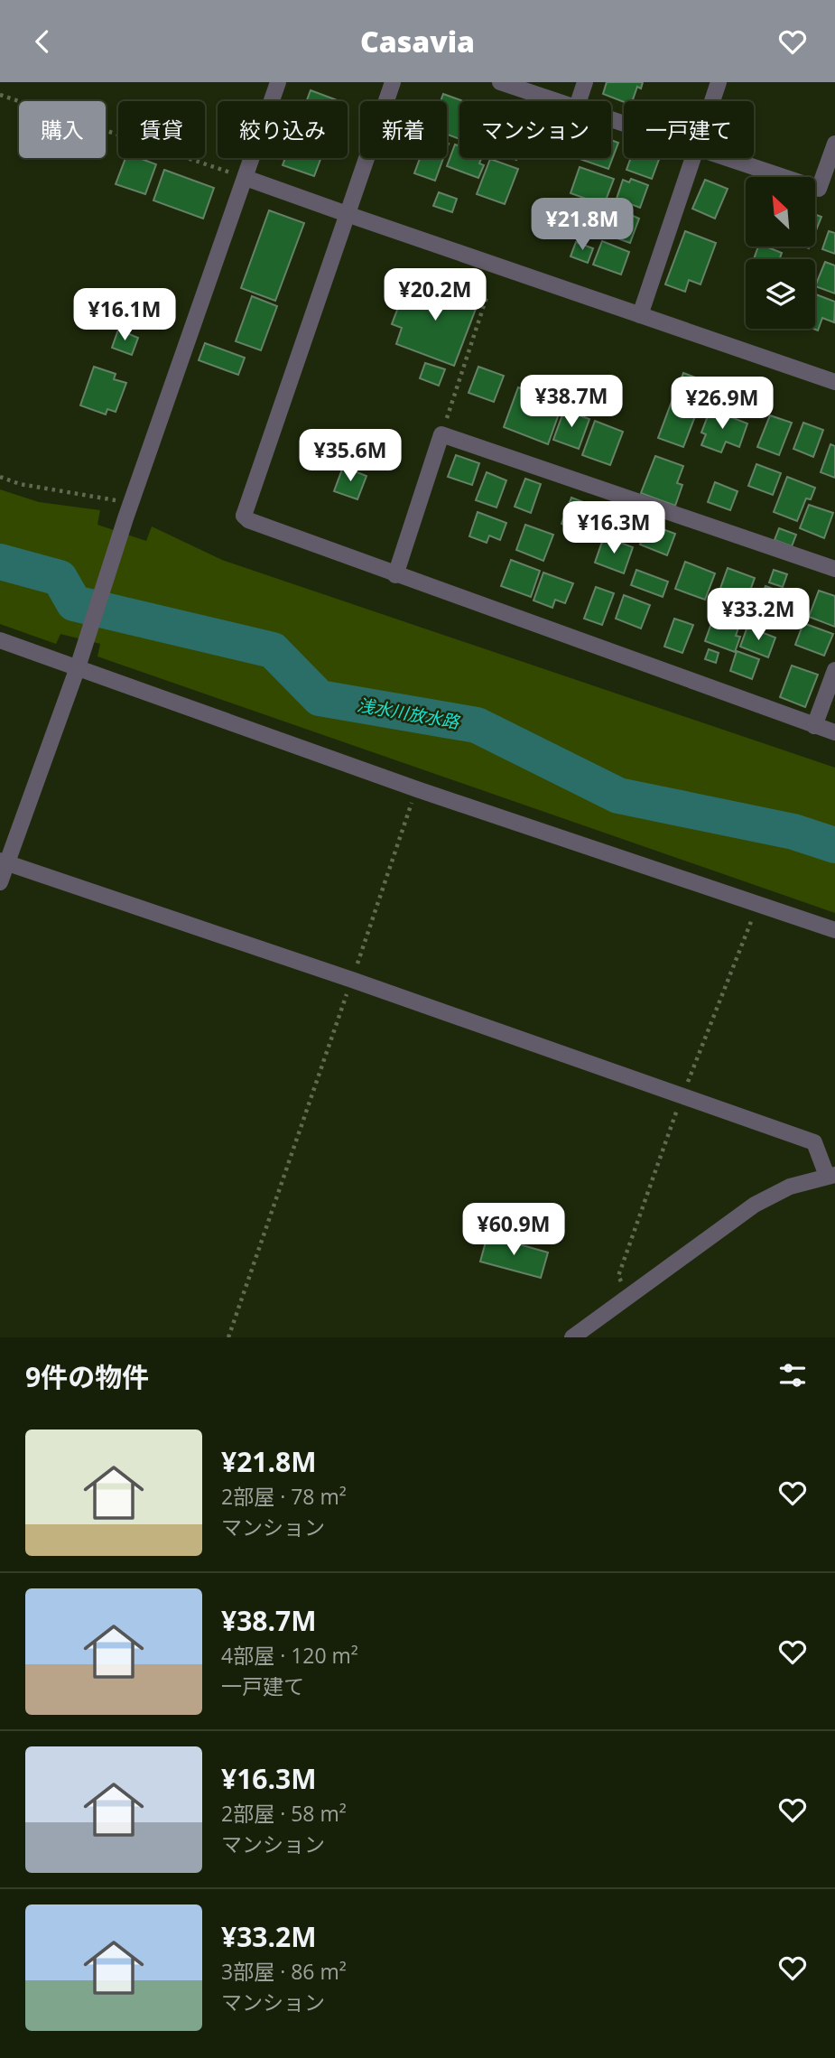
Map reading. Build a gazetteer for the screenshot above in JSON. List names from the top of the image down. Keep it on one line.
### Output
{"water":["浅水川放水路"],"north":"top left","page":{"header":"Casavia","chip":["購入","賃貸","絞り込み","新着","マンション","一戸建て"],"price":["¥21.8M","¥20.2M","¥16.1M","¥38.7M","¥26.9M","¥35.6M","¥16.3M","¥33.2M","¥60.9M"],"heading":"9件の物件","list":[{"name":"¥21.8M","note":"2部屋 · 78 m² · マンション"},{"name":"¥38.7M","note":"4部屋 · 120 m² · 一戸建て"},{"name":"¥16.3M","note":"2部屋 · 58 m² · マンション"},{"name":"¥33.2M","note":"3部屋 · 86 m² · マンション"}]}}
